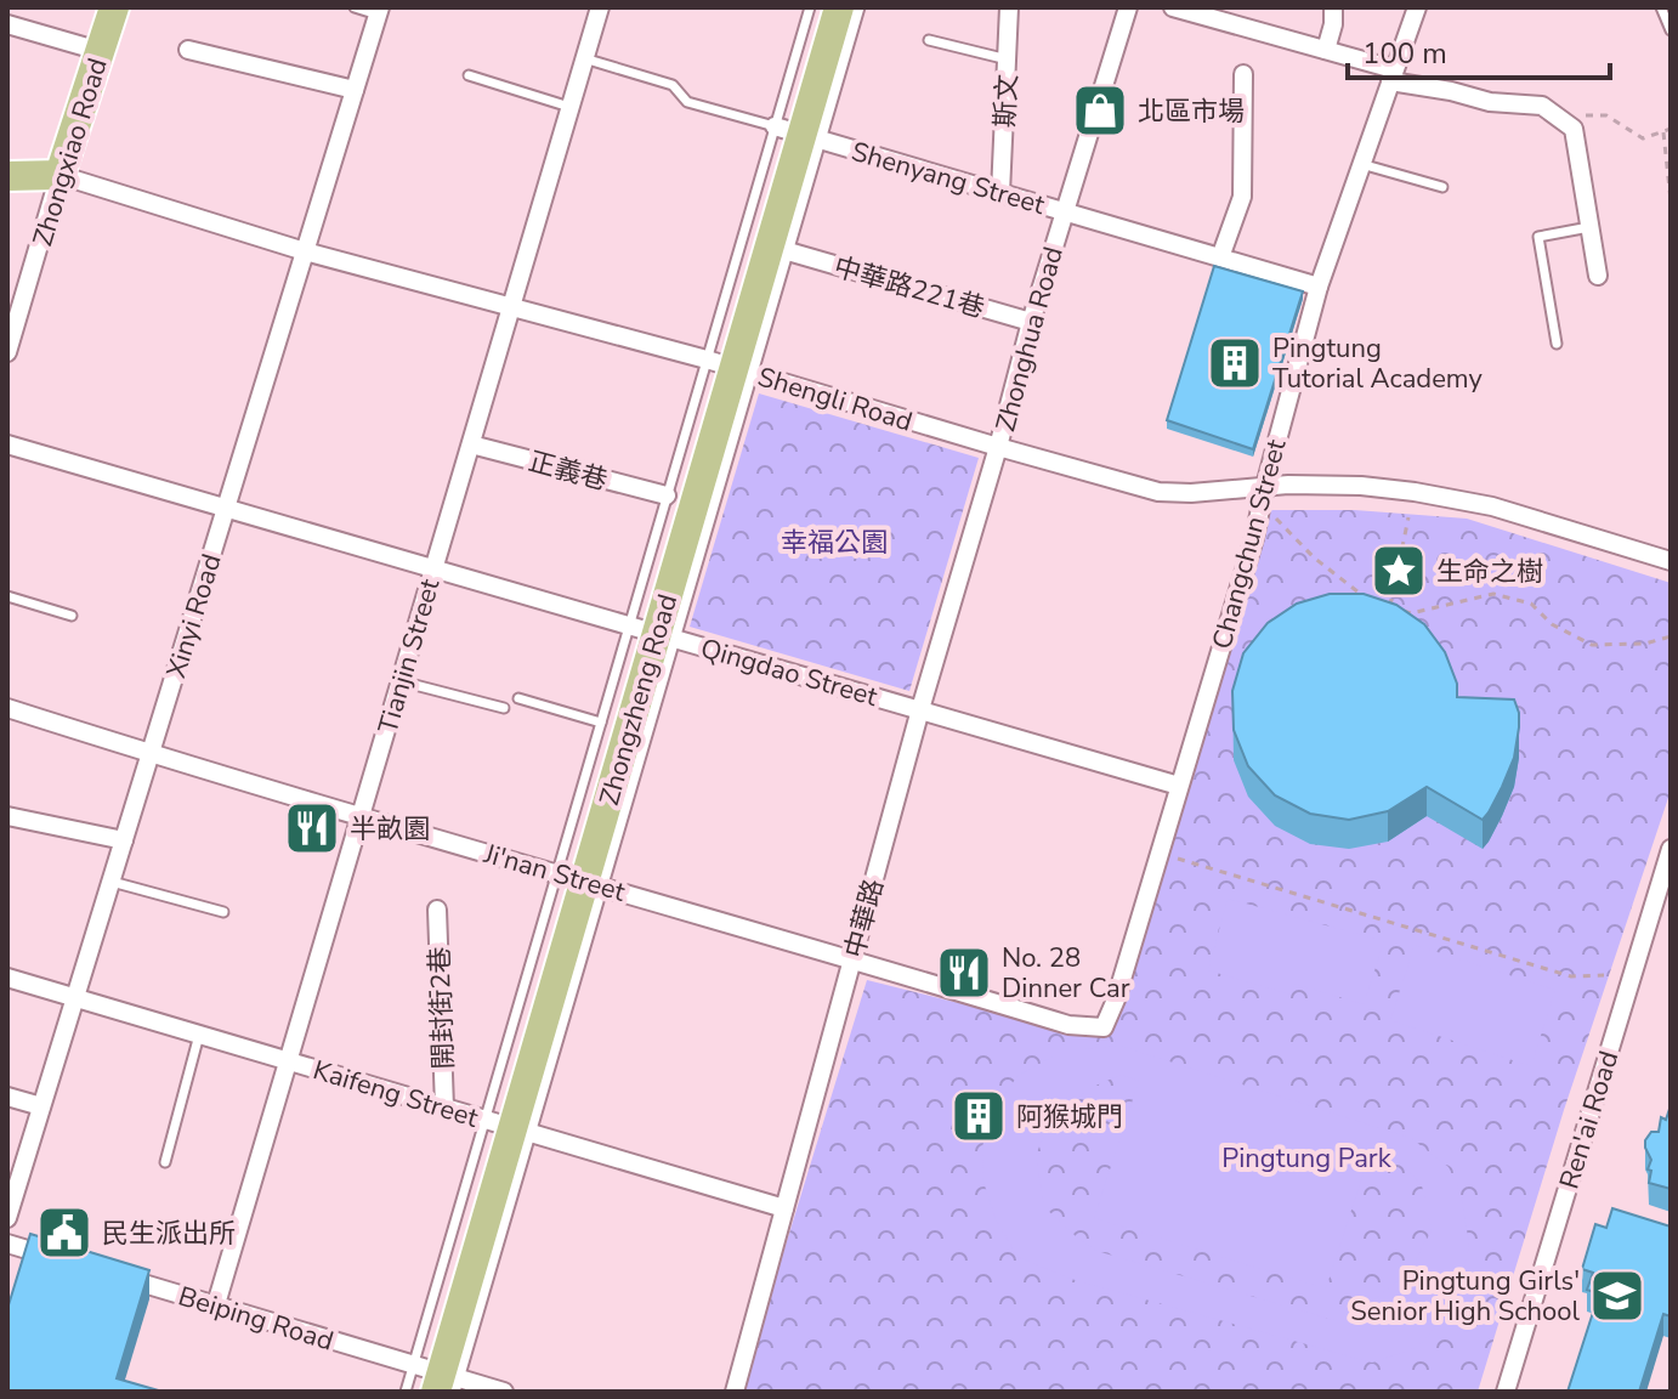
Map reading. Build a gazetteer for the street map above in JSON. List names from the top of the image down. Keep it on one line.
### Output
{"streets":{"main road":["Zhongxiao Road","Shengli Road","Zhongzheng Road"],"street":["斯文","Shenyang Street","中華路221巷","Zhonghua Road","正義巷","Changchun Street","Xinyi Road","Tianjin Street","Qingdao Street","Ji'nan Street","中華路","開封街2巷","Kaifeng Street","Ren'ai Road","Beiping Road"]},"crossings":[["斯文","Shenyang Street"],["Zhongxiao Road","Shengli Road"],["Shenyang Street","Zhonghua Road"],["Shenyang Street","Changchun Street"],["Shenyang Street","Tianjin Street"],["Shenyang Street","Zhongzheng Road"],["中華路221巷","Zhonghua Road"],["中華路221巷","Zhongzheng Road"],["Zhonghua Road","Shengli Road"],["Zhonghua Road","中華路"],["Shengli Road","Changchun Street"],["Shengli Road","Xinyi Road"],["Shengli Road","Tianjin Street"],["Shengli Road","Zhongzheng Road"],["Shengli Road","中華路"],["正義巷","Tianjin Street"],["正義巷","Zhongzheng Road"],["Changchun Street","Qingdao Street"],["Changchun Street","Ji'nan Street"],["Xinyi Road","Qingdao Street"],["Xinyi Road","Ji'nan Street"],["Xinyi Road","Kaifeng Street"],["Tianjin Street","Qingdao Street"],["Tianjin Street","Ji'nan Street"],["Tianjin Street","Kaifeng Street"],["Tianjin Street","Beiping Road"],["Qingdao Street","Zhongzheng Road"],["Qingdao Street","中華路"],["Zhongzheng Road","Ji'nan Street"],["Zhongzheng Road","Kaifeng Street"],["Zhongzheng Road","Beiping Road"],["Ji'nan Street","中華路"],["中華路","Kaifeng Street"],["開封街2巷","Kaifeng Street"]],"parks":["幸福公園","Pingtung Park"],"places":{"shop":["北區市場"],"building":["Pingtung Tutorial Academy","阿猴城門"],"place":["生命之樹"],"restaurant":["半畝園","No. 28 Dinner Car"],"public building":["民生派出所"],"school or university":["Pingtung Girls' Senior High School"]},"scale_bar":"100 m"}
